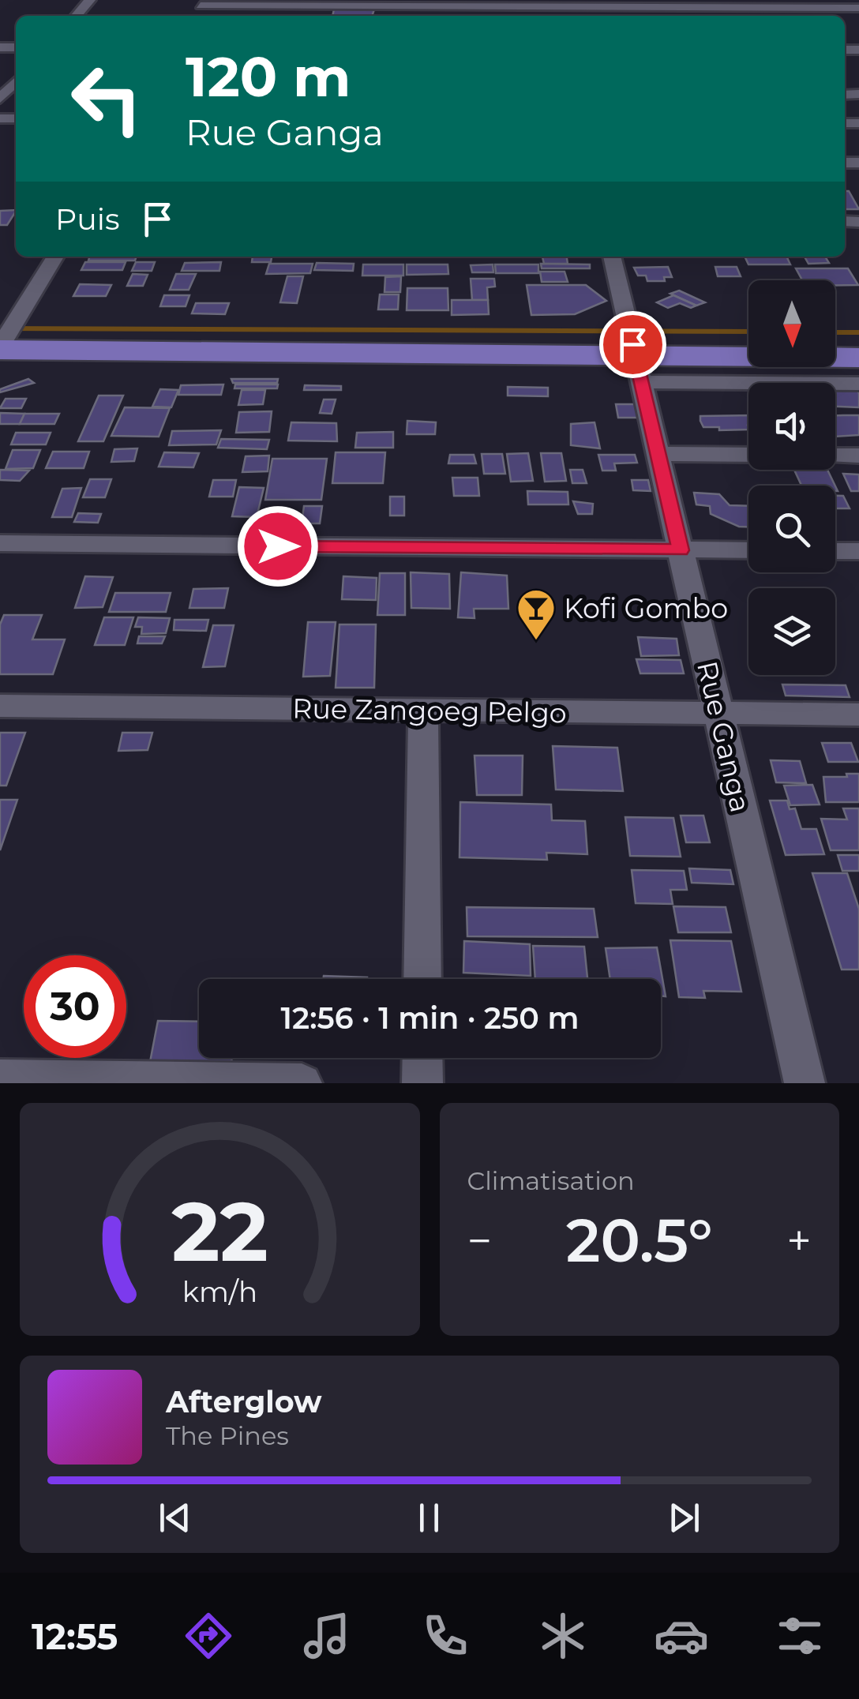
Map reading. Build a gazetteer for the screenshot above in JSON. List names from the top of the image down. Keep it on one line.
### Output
{"streets":{"street":["Rue Zangoeg Pelgo","Rue Ganga"]},"crossings":[["Rue Zangoeg Pelgo","Rue Ganga"]],"places":{"bar":["Kofi Gombo"]},"north":"bottom","page":{"turn":["120 m","Rue Ganga"],"then":"Puis","limit":"30","trip":"12:56 · 1 min · 250 m","tile":"Climatisation","heat":["−","20.5°","+"],"song":["Afterglow","The Pines"],"tabs":"12:55","gauge":["22","km/h"]}}
